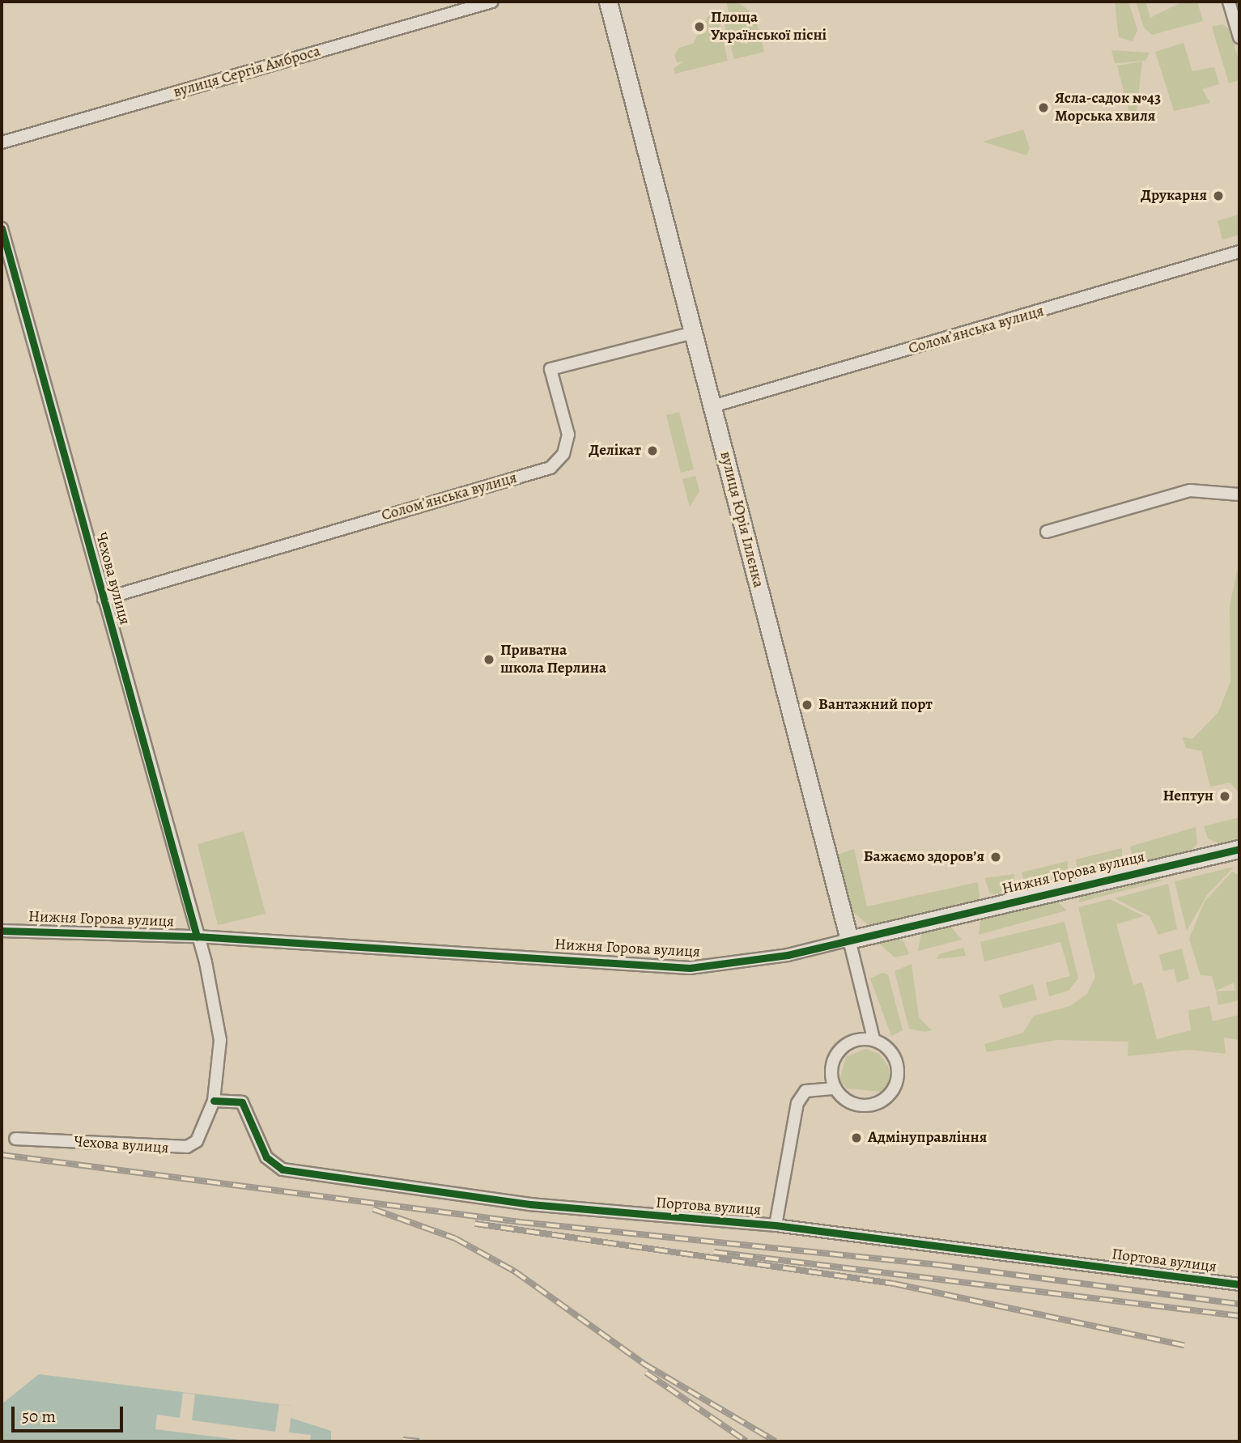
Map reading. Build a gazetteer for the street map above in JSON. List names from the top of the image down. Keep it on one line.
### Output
{"streets":{"street":["вулиця Сергія Амброса","Соломʼянська вулиця","вулиця Юрія Іллєнка","Чехова вулиця","Нижня Горова вулиця","Портова вулиця"]},"crossings":[["Соломʼянська вулиця","вулиця Юрія Іллєнка"],["Соломʼянська вулиця","Чехова вулиця"],["вулиця Юрія Іллєнка","Нижня Горова вулиця"],["Чехова вулиця","Нижня Горова вулиця"],["Чехова вулиця","Портова вулиця"]],"places":["Площа Української пісні","Ясла-садок №43 Морська хвиля","Друкарня","Делікат","Приватна школа Перлина","Вантажний порт","Нептун","Бажаємо здоровʼя","Адмінуправління"],"scale_bar":"50 m"}
